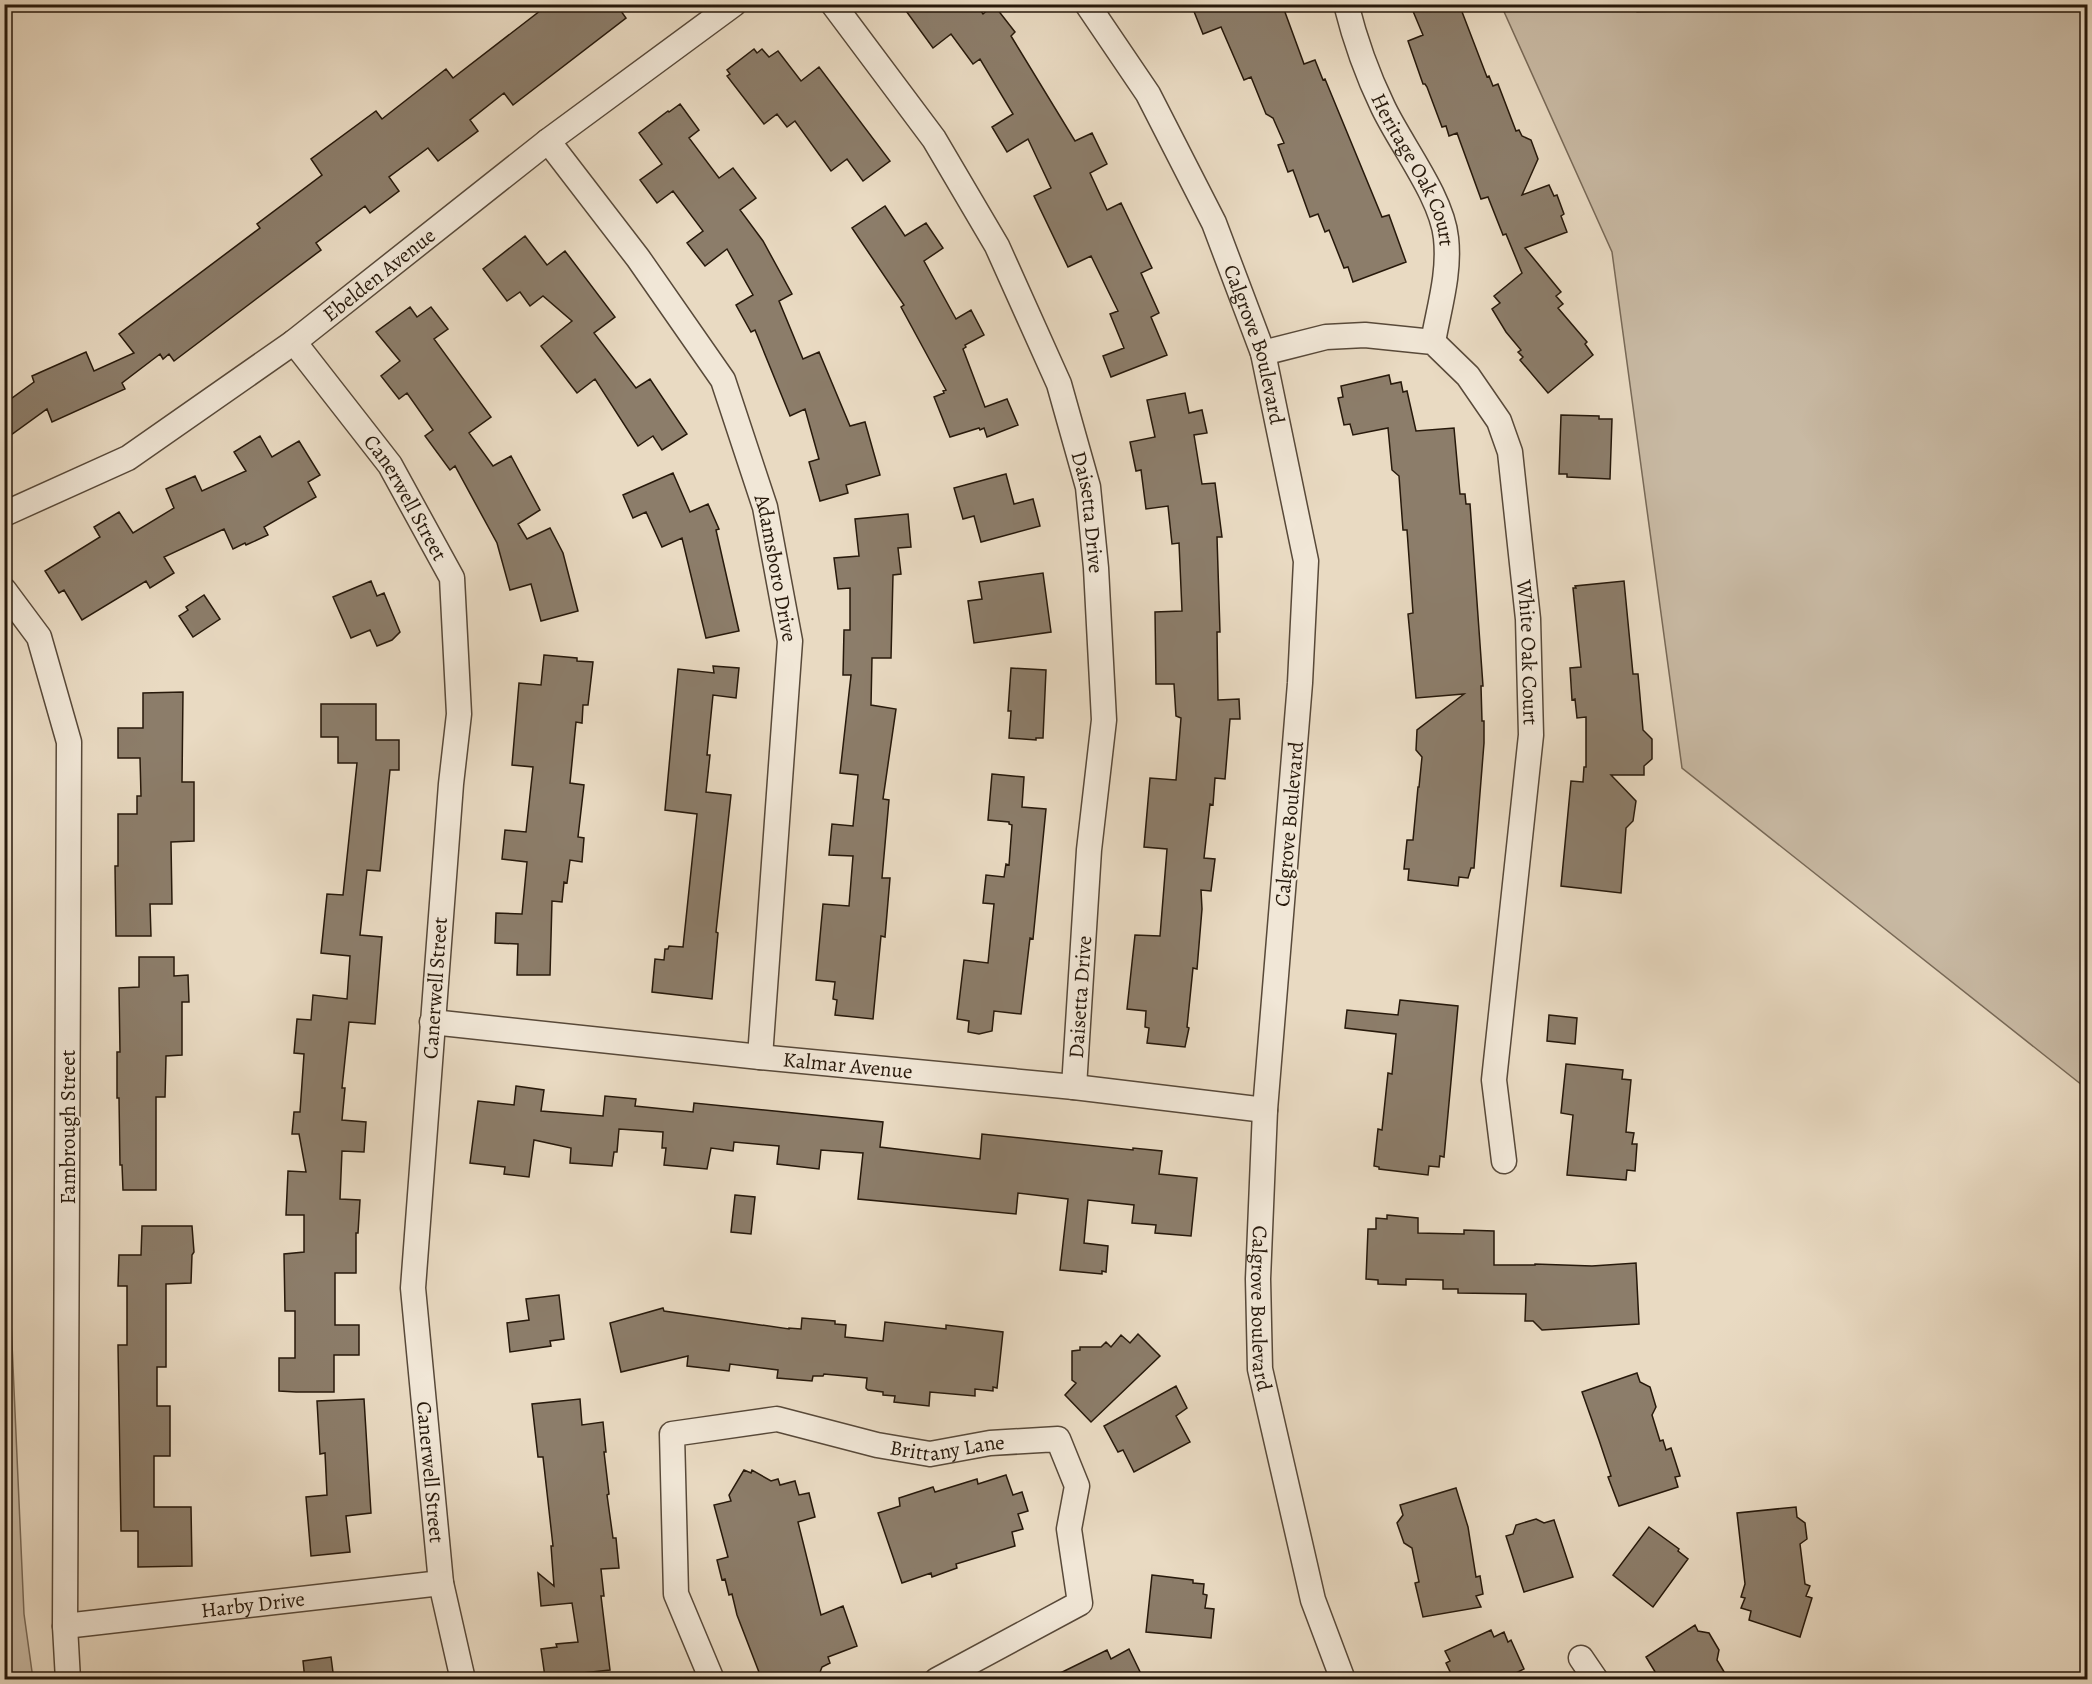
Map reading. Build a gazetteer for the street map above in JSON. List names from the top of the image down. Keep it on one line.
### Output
{"streets":{"street":["Heritage Oak Court","Ebelden Avenue","Calgrove Boulevard","Canerwell Street","Daisetta Drive","Adamsboro Drive","White Oak Court","Kalmar Avenue","Fambrough Street","Brittany Lane","Harby Drive"]},"crossings":[["Heritage Oak Court","White Oak Court"],["Ebelden Avenue","Canerwell Street"],["Ebelden Avenue","Adamsboro Drive"],["Calgrove Boulevard","Kalmar Avenue"],["Canerwell Street","Kalmar Avenue"],["Canerwell Street","Harby Drive"],["Daisetta Drive","Kalmar Avenue"],["Adamsboro Drive","Kalmar Avenue"],["Fambrough Street","Harby Drive"]]}
